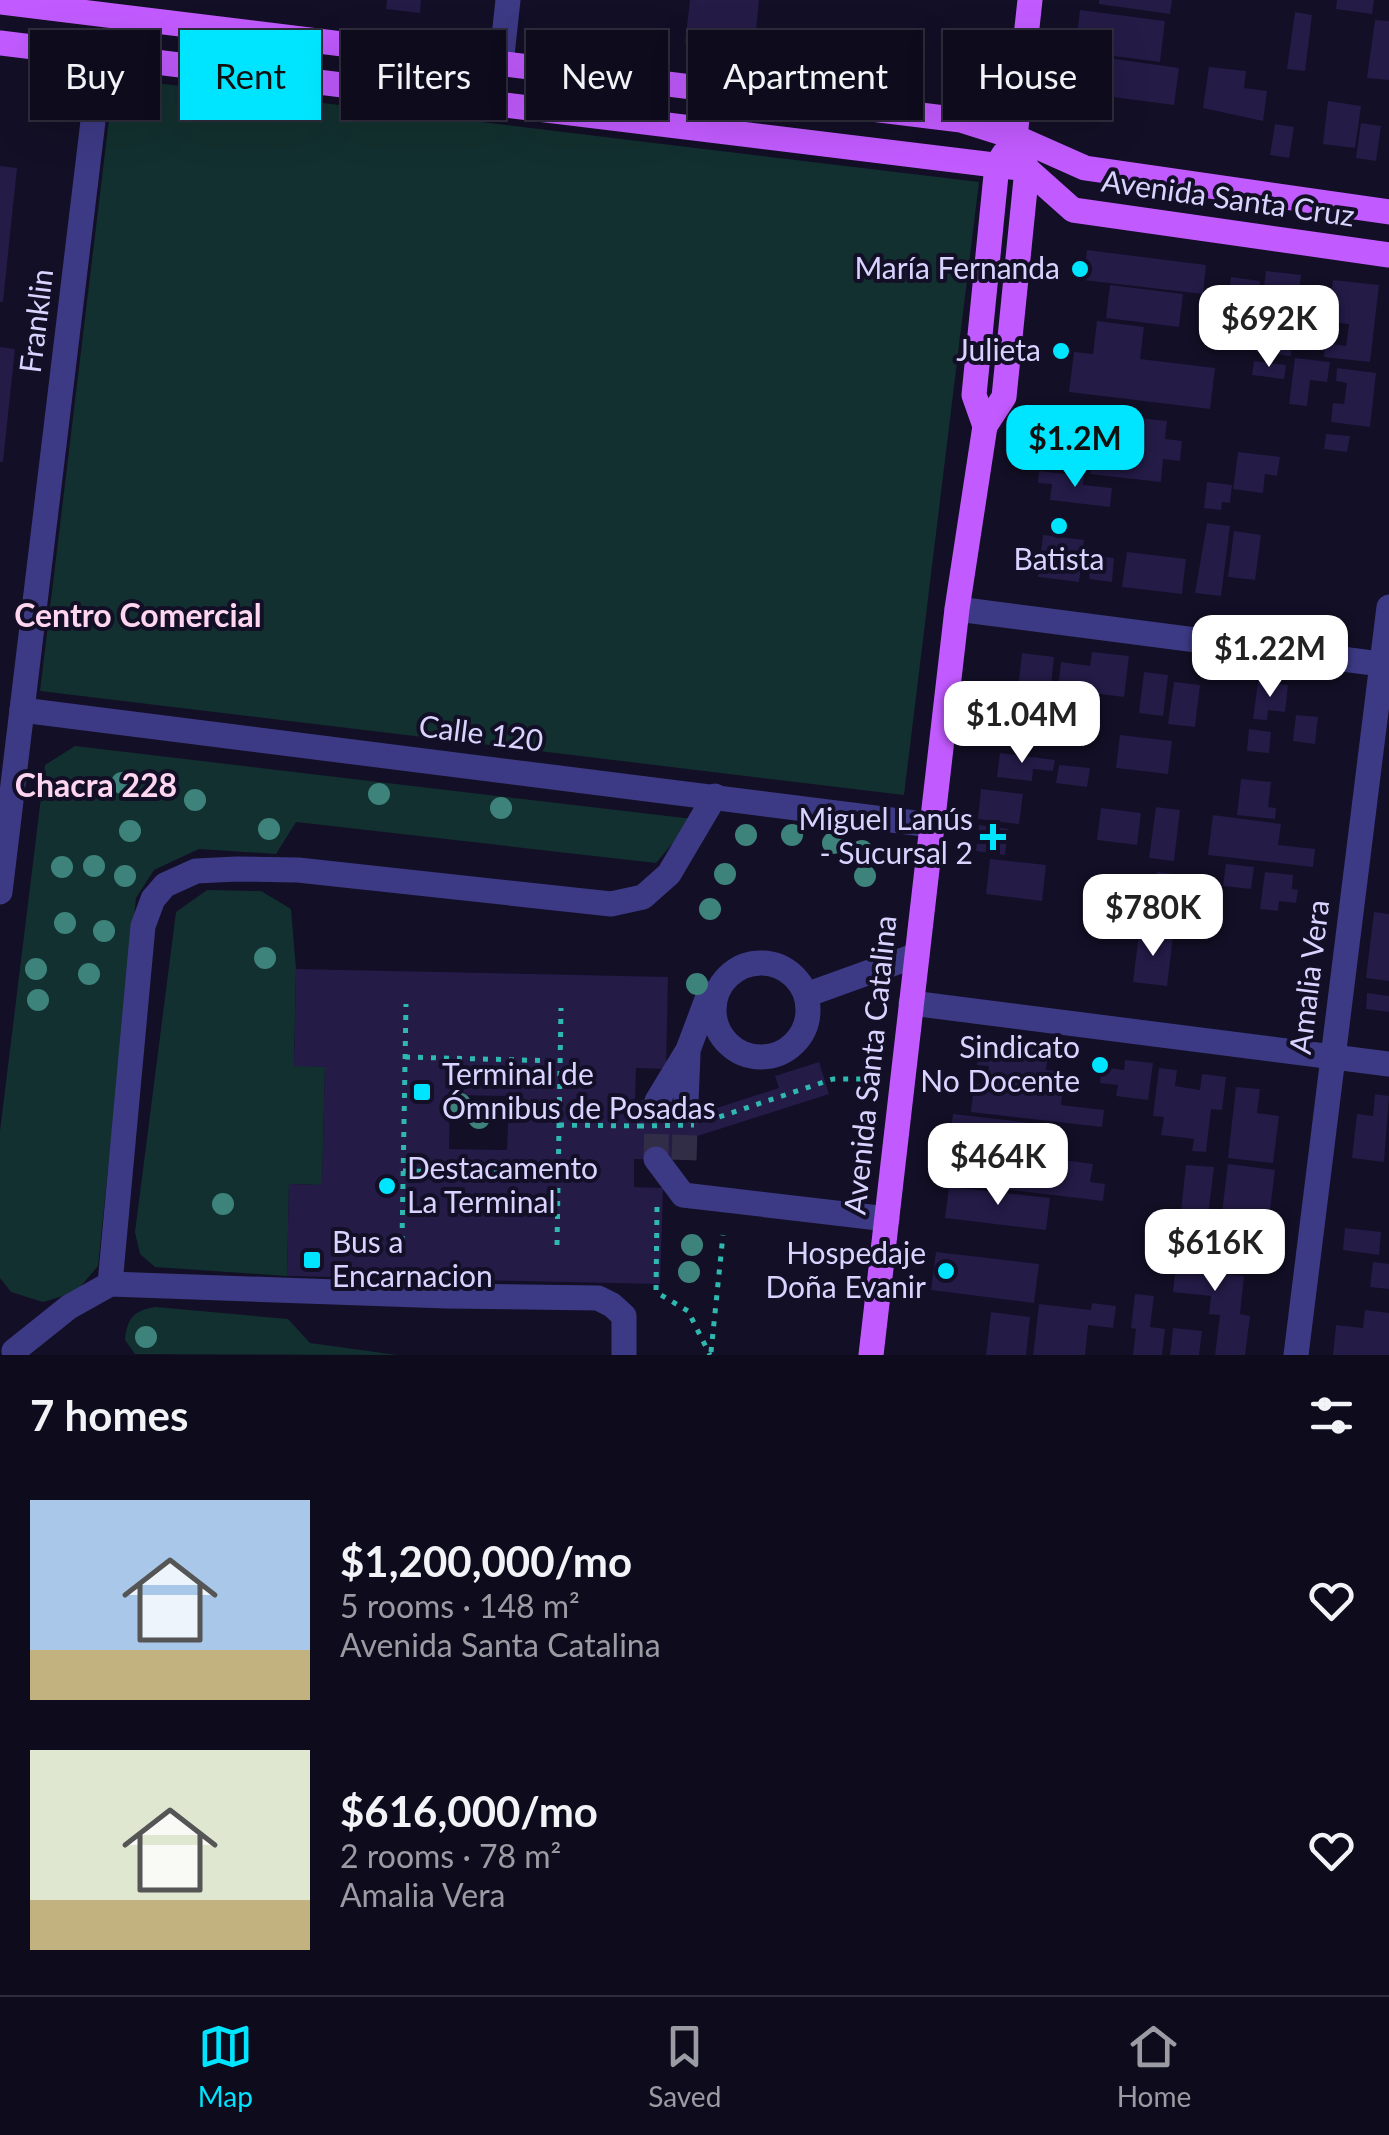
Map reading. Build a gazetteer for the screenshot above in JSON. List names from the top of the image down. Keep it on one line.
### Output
{"streets":{"main road":["Avenida Santa Cruz","Avenida Santa Catalina"],"street":["Franklin","Calle 120","Amalia Vera"]},"crossings":[["Avenida Santa Cruz","Avenida Santa Catalina"],["Franklin","Calle 120"],["Calle 120","Avenida Santa Catalina"]],"districts":["Centro Comercial","Chacra 228"],"places":{"other":["María Fernanda","Julieta","Batista","Sindicato No Docente","Destacamento La Terminal","Hospedaje Doña Evanir"],"health":["Miguel Lanús - Sucursal 2"],"transit":["Terminal de Ómnibus de Posadas","Bus a Encarnacion"]},"page":{"chip":["Buy","Rent","Filters","New","Apartment","House"],"price":["$692K","$1.2M","$1.22M","$1.04M","$780K","$464K","$616K"],"heading":"7 homes","list":[{"name":"$1,200,000/mo","note":"5 rooms · 148 m² · Avenida Santa Catalina"},{"name":"$616,000/mo","note":"2 rooms · 78 m² · Amalia Vera"}],"tabs":["Map","Saved","Home"]}}
